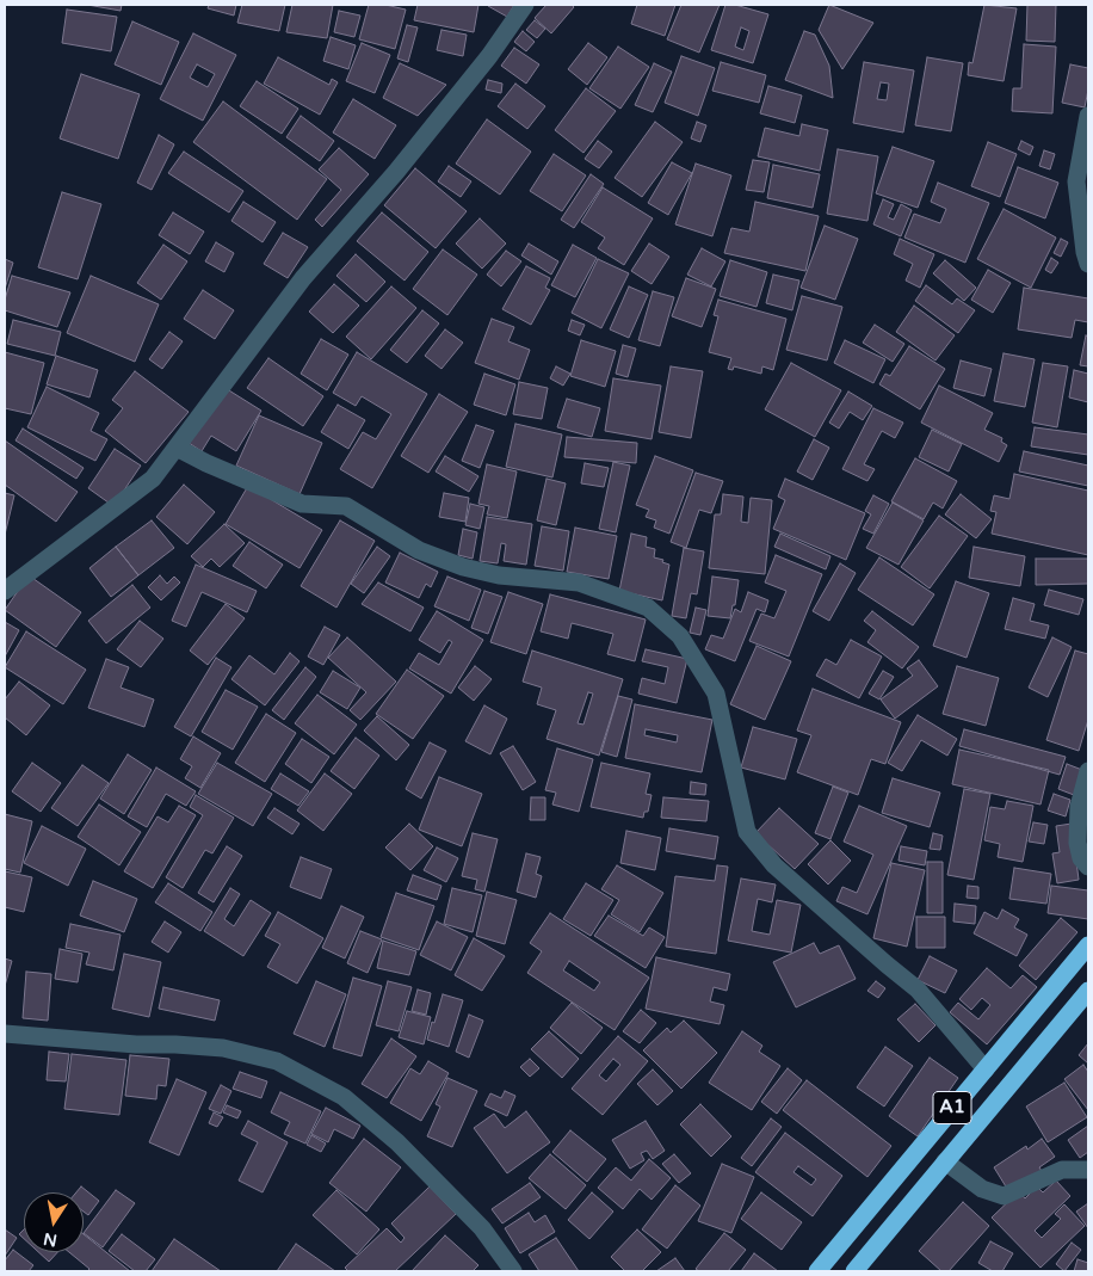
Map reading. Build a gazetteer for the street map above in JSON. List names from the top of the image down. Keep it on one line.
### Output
{"streets":{"highway":["A1"]},"north":"bottom"}
